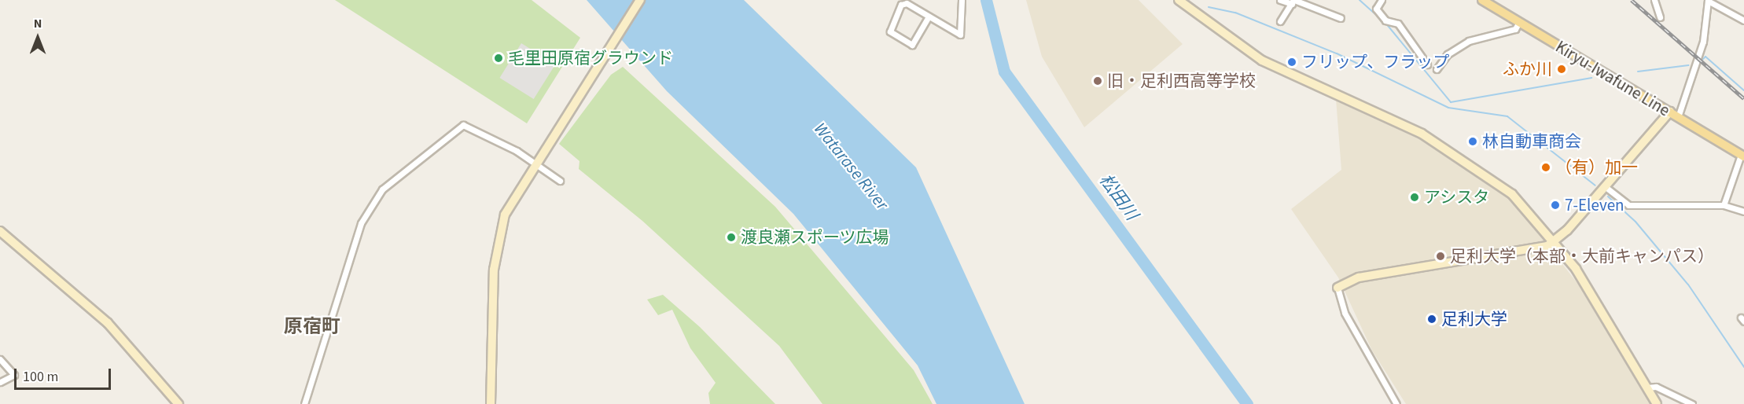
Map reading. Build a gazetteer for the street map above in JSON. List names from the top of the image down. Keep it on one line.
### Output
{"streets":{"main road":["Kiryu-Iwafune Line"]},"districts":["原宿町"],"water":["Watarase River","松田川"],"places":["毛里田原宿グラウンド","フリップ、フラップ","ふか川","旧・足利西高等学校","林自動車商会","（有）加一","アシスタ","7-Eleven","渡良瀬スポーツ広場","足利大学（本部・大前キャンパス）","足利大学"],"scale_bar":"100 m","north":"top"}
